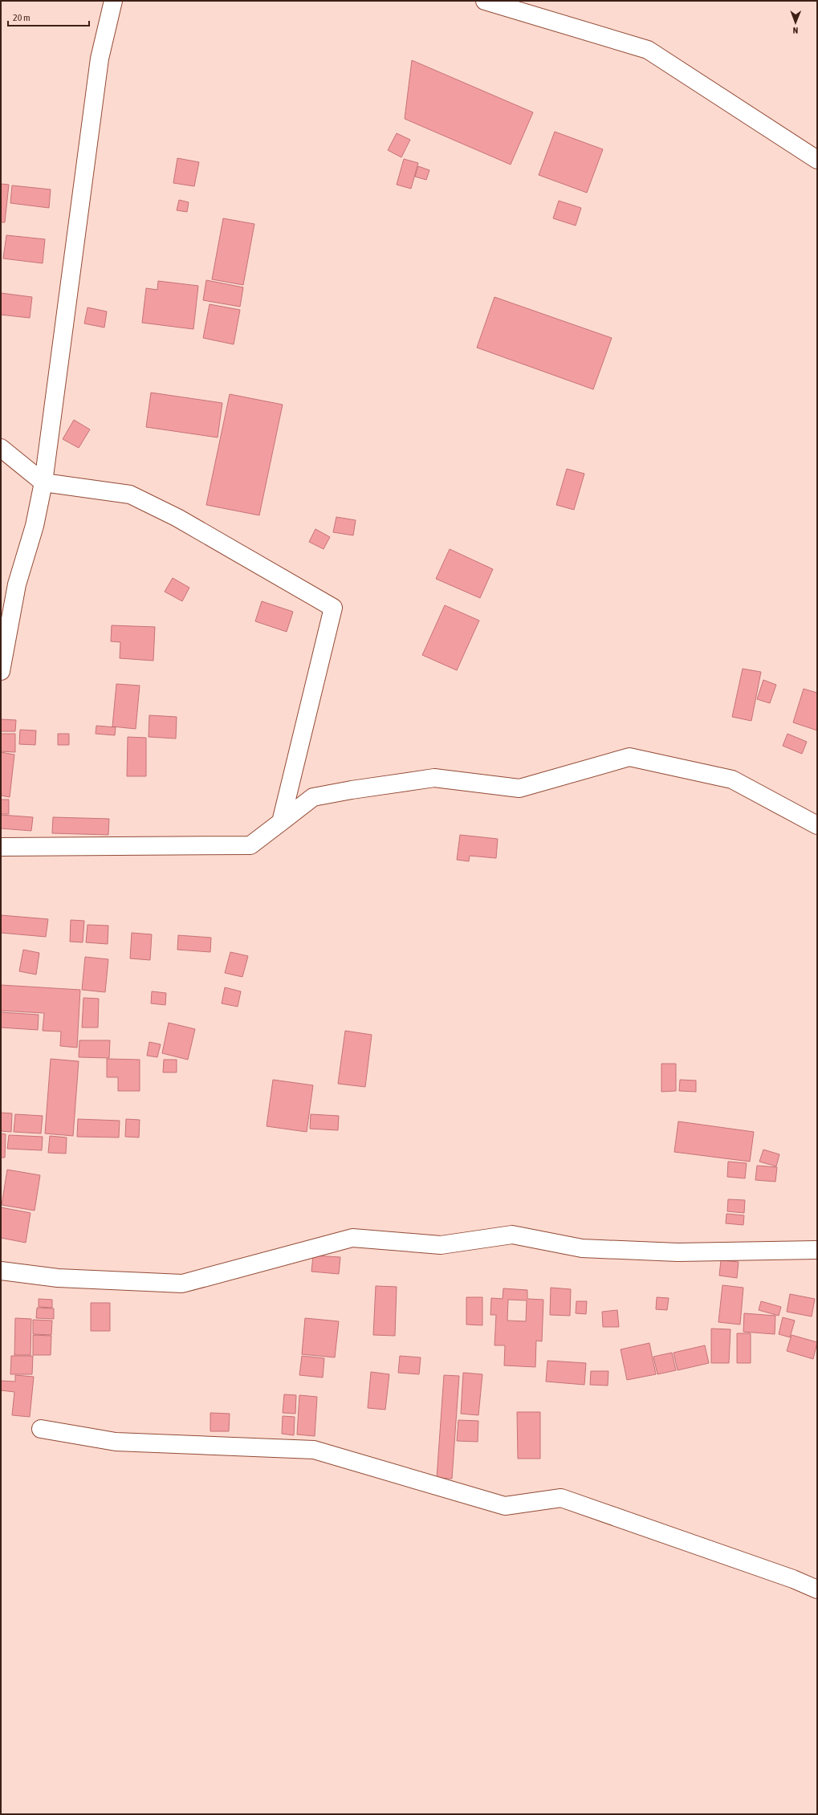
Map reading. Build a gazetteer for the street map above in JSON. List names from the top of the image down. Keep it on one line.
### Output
{"scale_bar":"20 m","north":"bottom"}
